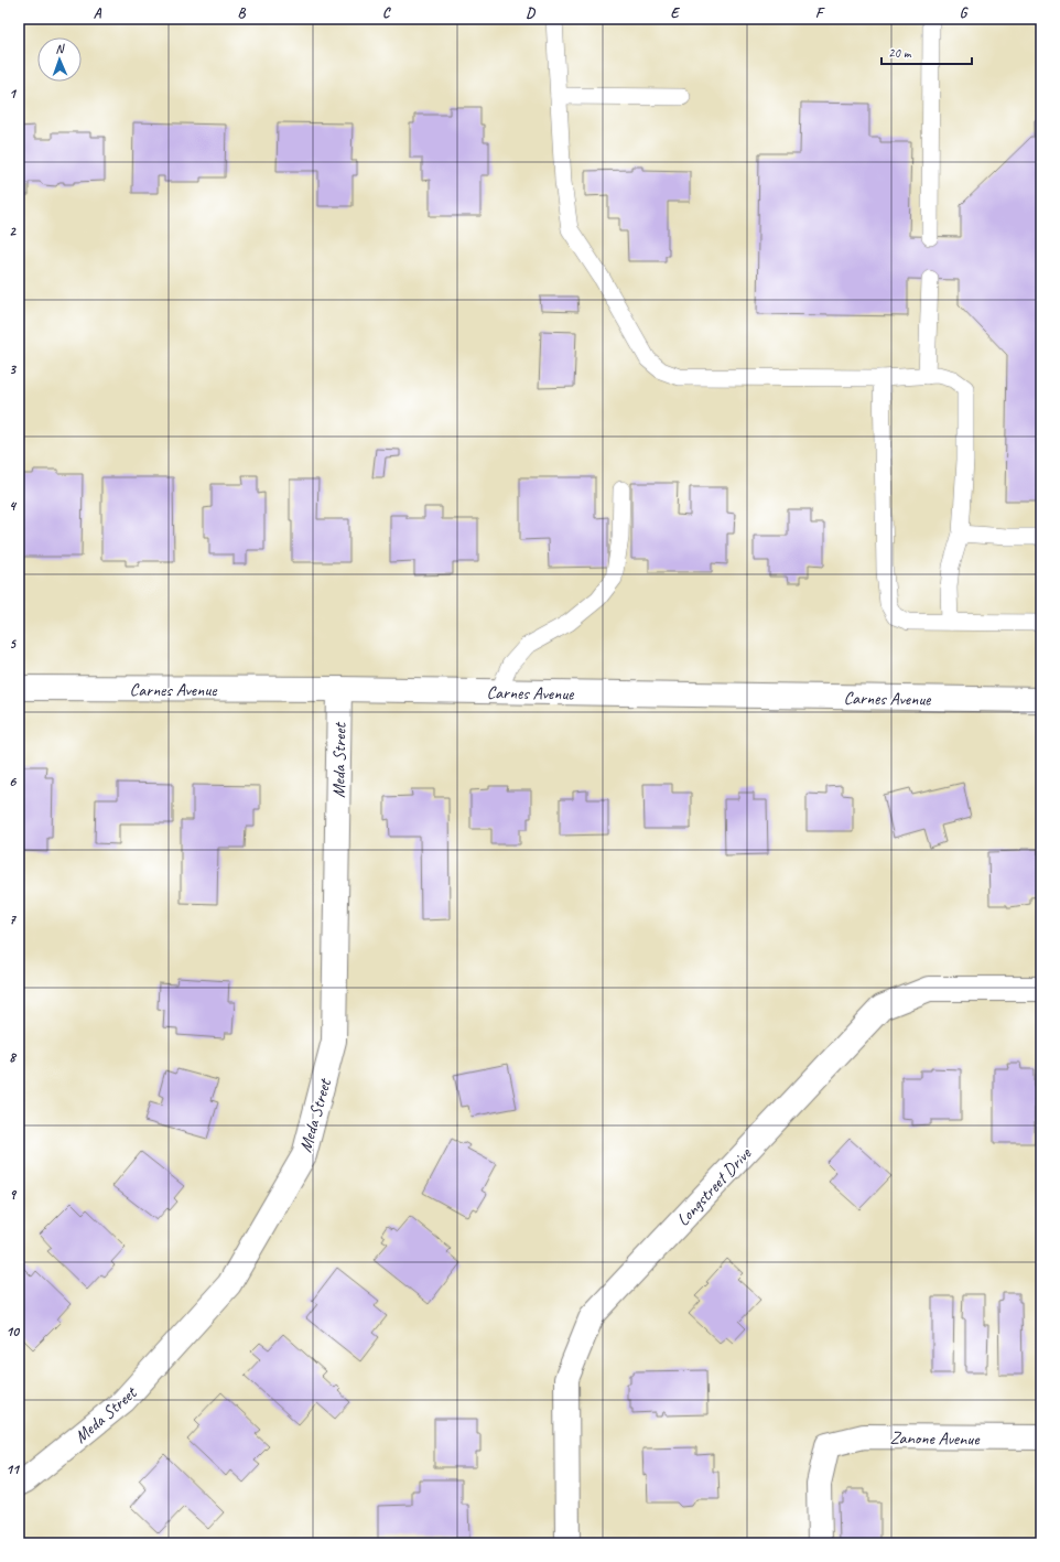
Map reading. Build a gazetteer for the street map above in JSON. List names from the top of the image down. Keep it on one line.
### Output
{"streets":{"street":["Carnes Avenue","Meda Street","Longstreet Drive","Zanone Avenue"]},"crossings":[["Carnes Avenue","Meda Street"]],"scale_bar":"20 m","north":"top","grid":{"columns":["A","B","C","D","E","F","G"],"rows":["1","2","3","4","5","6","7","8","9","10","11"]}}
